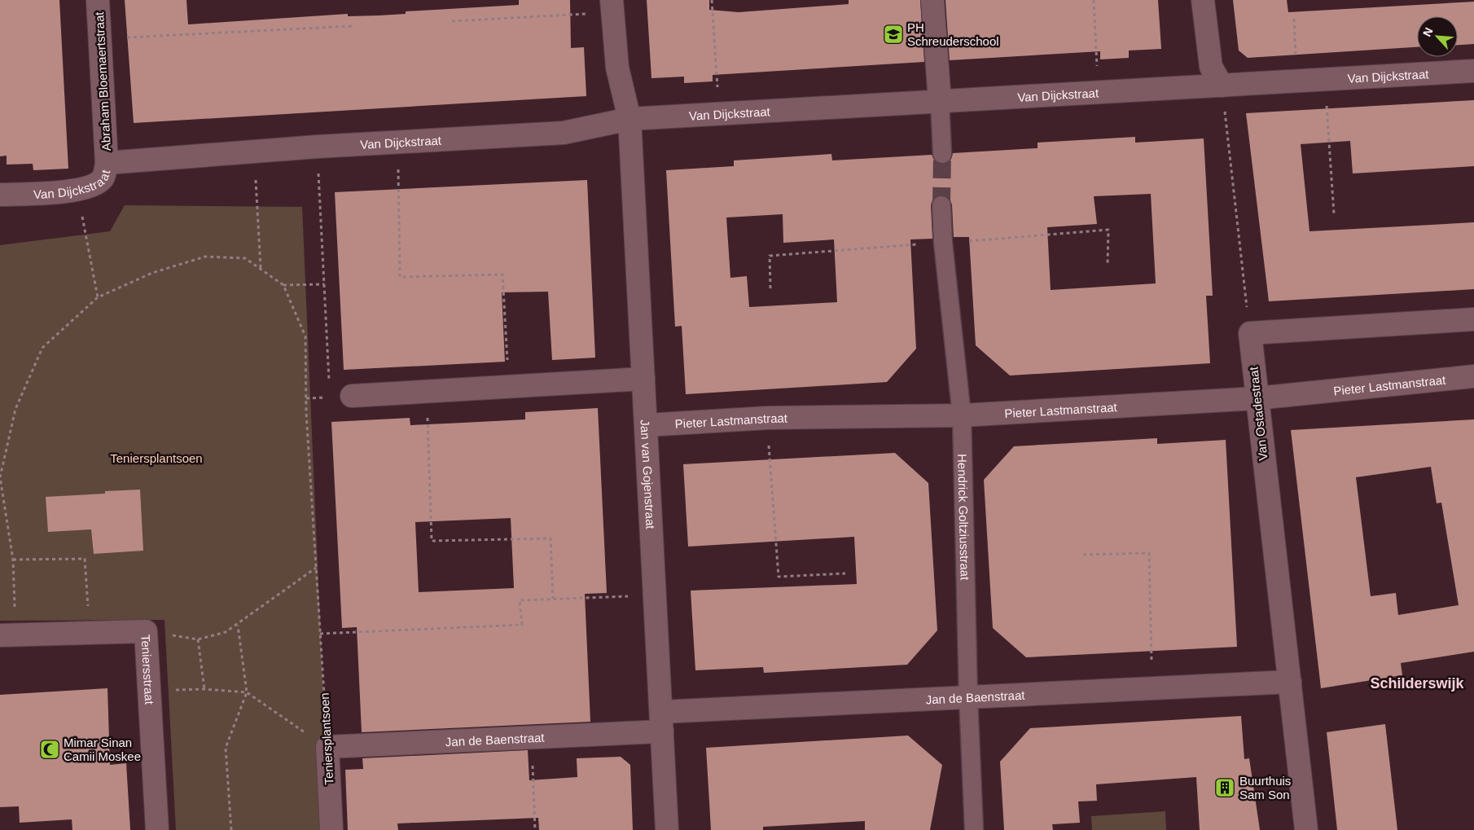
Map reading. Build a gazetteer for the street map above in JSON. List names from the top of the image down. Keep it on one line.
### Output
{"streets":{"street":["Van Dijckstraat","Abraham Bloemaertstraat","Pieter Lastmanstraat","Van Ostadestraat","Jan van Gojenstraat","Hendrick Goltziusstraat","Teniersstraat","Jan de Baenstraat","Teniersplantsoen"]},"crossings":[["Van Dijckstraat","Abraham Bloemaertstraat"],["Van Dijckstraat","Jan van Gojenstraat"],["Pieter Lastmanstraat","Van Ostadestraat"],["Pieter Lastmanstraat","Jan van Gojenstraat"],["Pieter Lastmanstraat","Hendrick Goltziusstraat"],["Van Ostadestraat","Jan de Baenstraat"],["Jan van Gojenstraat","Jan de Baenstraat"],["Hendrick Goltziusstraat","Jan de Baenstraat"],["Jan de Baenstraat","Teniersplantsoen"]],"districts":["Schilderswijk"],"parks":["Teniersplantsoen"],"places":{"school or university":["PH Schreuderschool"],"mosque":["Mimar Sinan Camii Moskee"],"building":["Buurthuis Sam Son"]},"north":"top left"}
